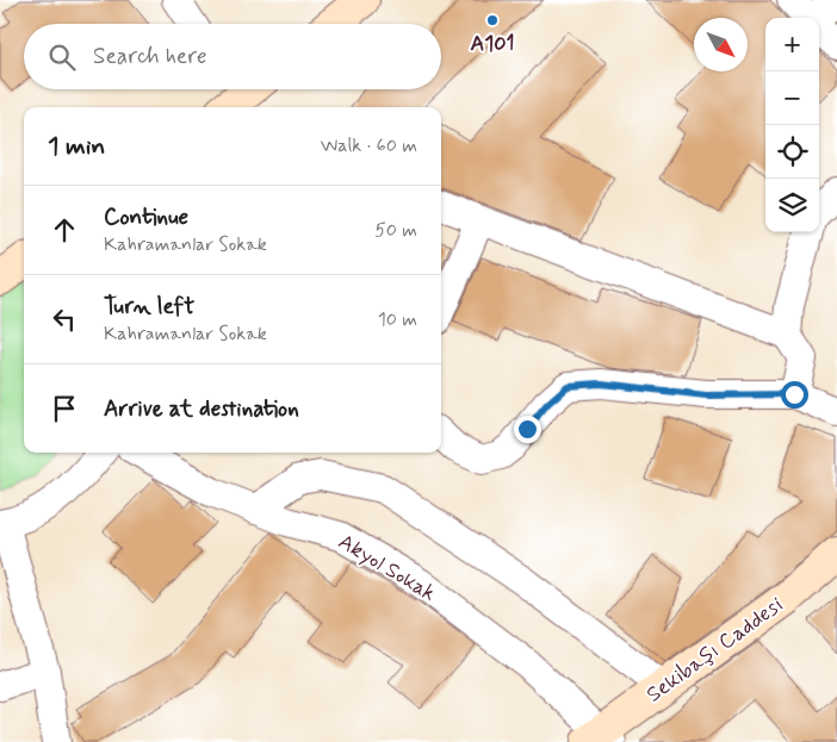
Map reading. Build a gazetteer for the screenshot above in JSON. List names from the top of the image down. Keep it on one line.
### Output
{"streets":{"street":["Akyol Sokak","Sekibaşı Caddesi"]},"crossings":[["Akyol Sokak","Sekibaşı Caddesi"]],"places":["A101"],"north":"bottom right","page":{"map_buttons":["+","−"],"search":"Search here","heading":["1 min","Walk · 60 m"],"list":[["Continue","Kahramanlar Sokak","50 m"],["Turn left","Kahramanlar Sokak","10 m"],"Arrive at destination"]}}
